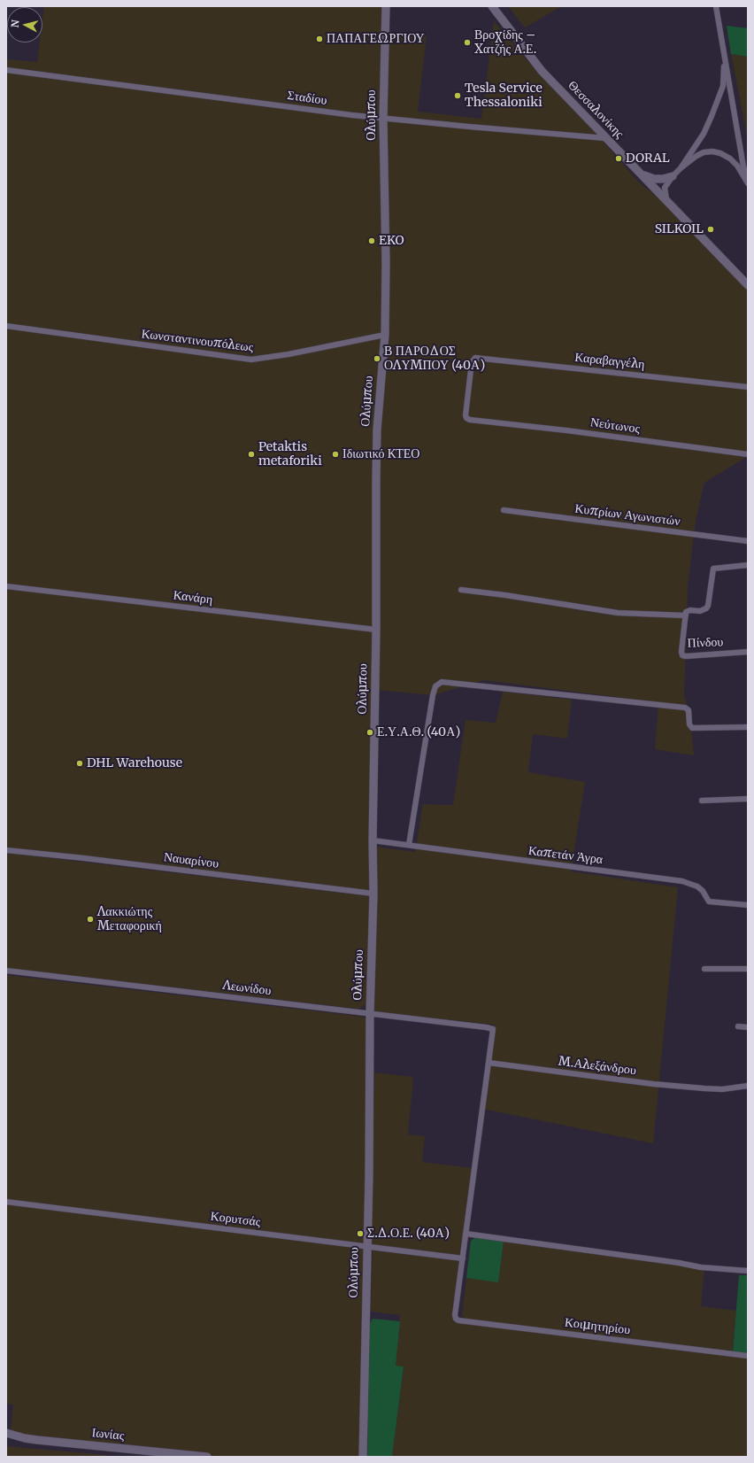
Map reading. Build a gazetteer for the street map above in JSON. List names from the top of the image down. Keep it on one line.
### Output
{"streets":{"street":["Σταδίου","Θεσσαλονίκης","Ολύμπου","Κωνσταντινουπόλεως","Καραβαγγέλη","Νεύτωνος","Κυπρίων Αγωνιστών","Κανάρη","Πίνδου","Καπετάν Άγρα","Ναυαρίνου","Λεωνίδου","Μ.Αλεξάνδρου","Κορυτσάς","Κοιμητηρίου","Ιωνίας"]},"crossings":[["Σταδίου","Θεσσαλονίκης"],["Σταδίου","Ολύμπου"],["Ολύμπου","Κωνσταντινουπόλεως"],["Ολύμπου","Κανάρη"],["Ολύμπου","Καπετάν Άγρα"],["Ολύμπου","Ναυαρίνου"],["Ολύμπου","Λεωνίδου"],["Ολύμπου","Κορυτσάς"],["Καραβαγγέλη","Νεύτωνος"],["Λεωνίδου","Μ.Αλεξάνδρου"],["Κορυτσάς","Κοιμητηρίου"]],"places":["ΠΑΠΑΓΕΩΡΓΙΟΥ","Βροχίδης – Χατζής Α.Ε.","Tesla Service Thessaloniki","DORAL","SILKOIL","EKO","Β ΠΑΡΟΔΟΣ ΟΛΥΜΠΟΥ (40Α)","Petaktis metaforiki","Ιδιωτικό ΚΤΕΟ","Ε.Υ.Α.Θ. (40Α)","DHL Warehouse","Λακκιώτης Μεταφορική","Σ.Δ.Ο.Ε. (40Α)"],"north":"left"}
